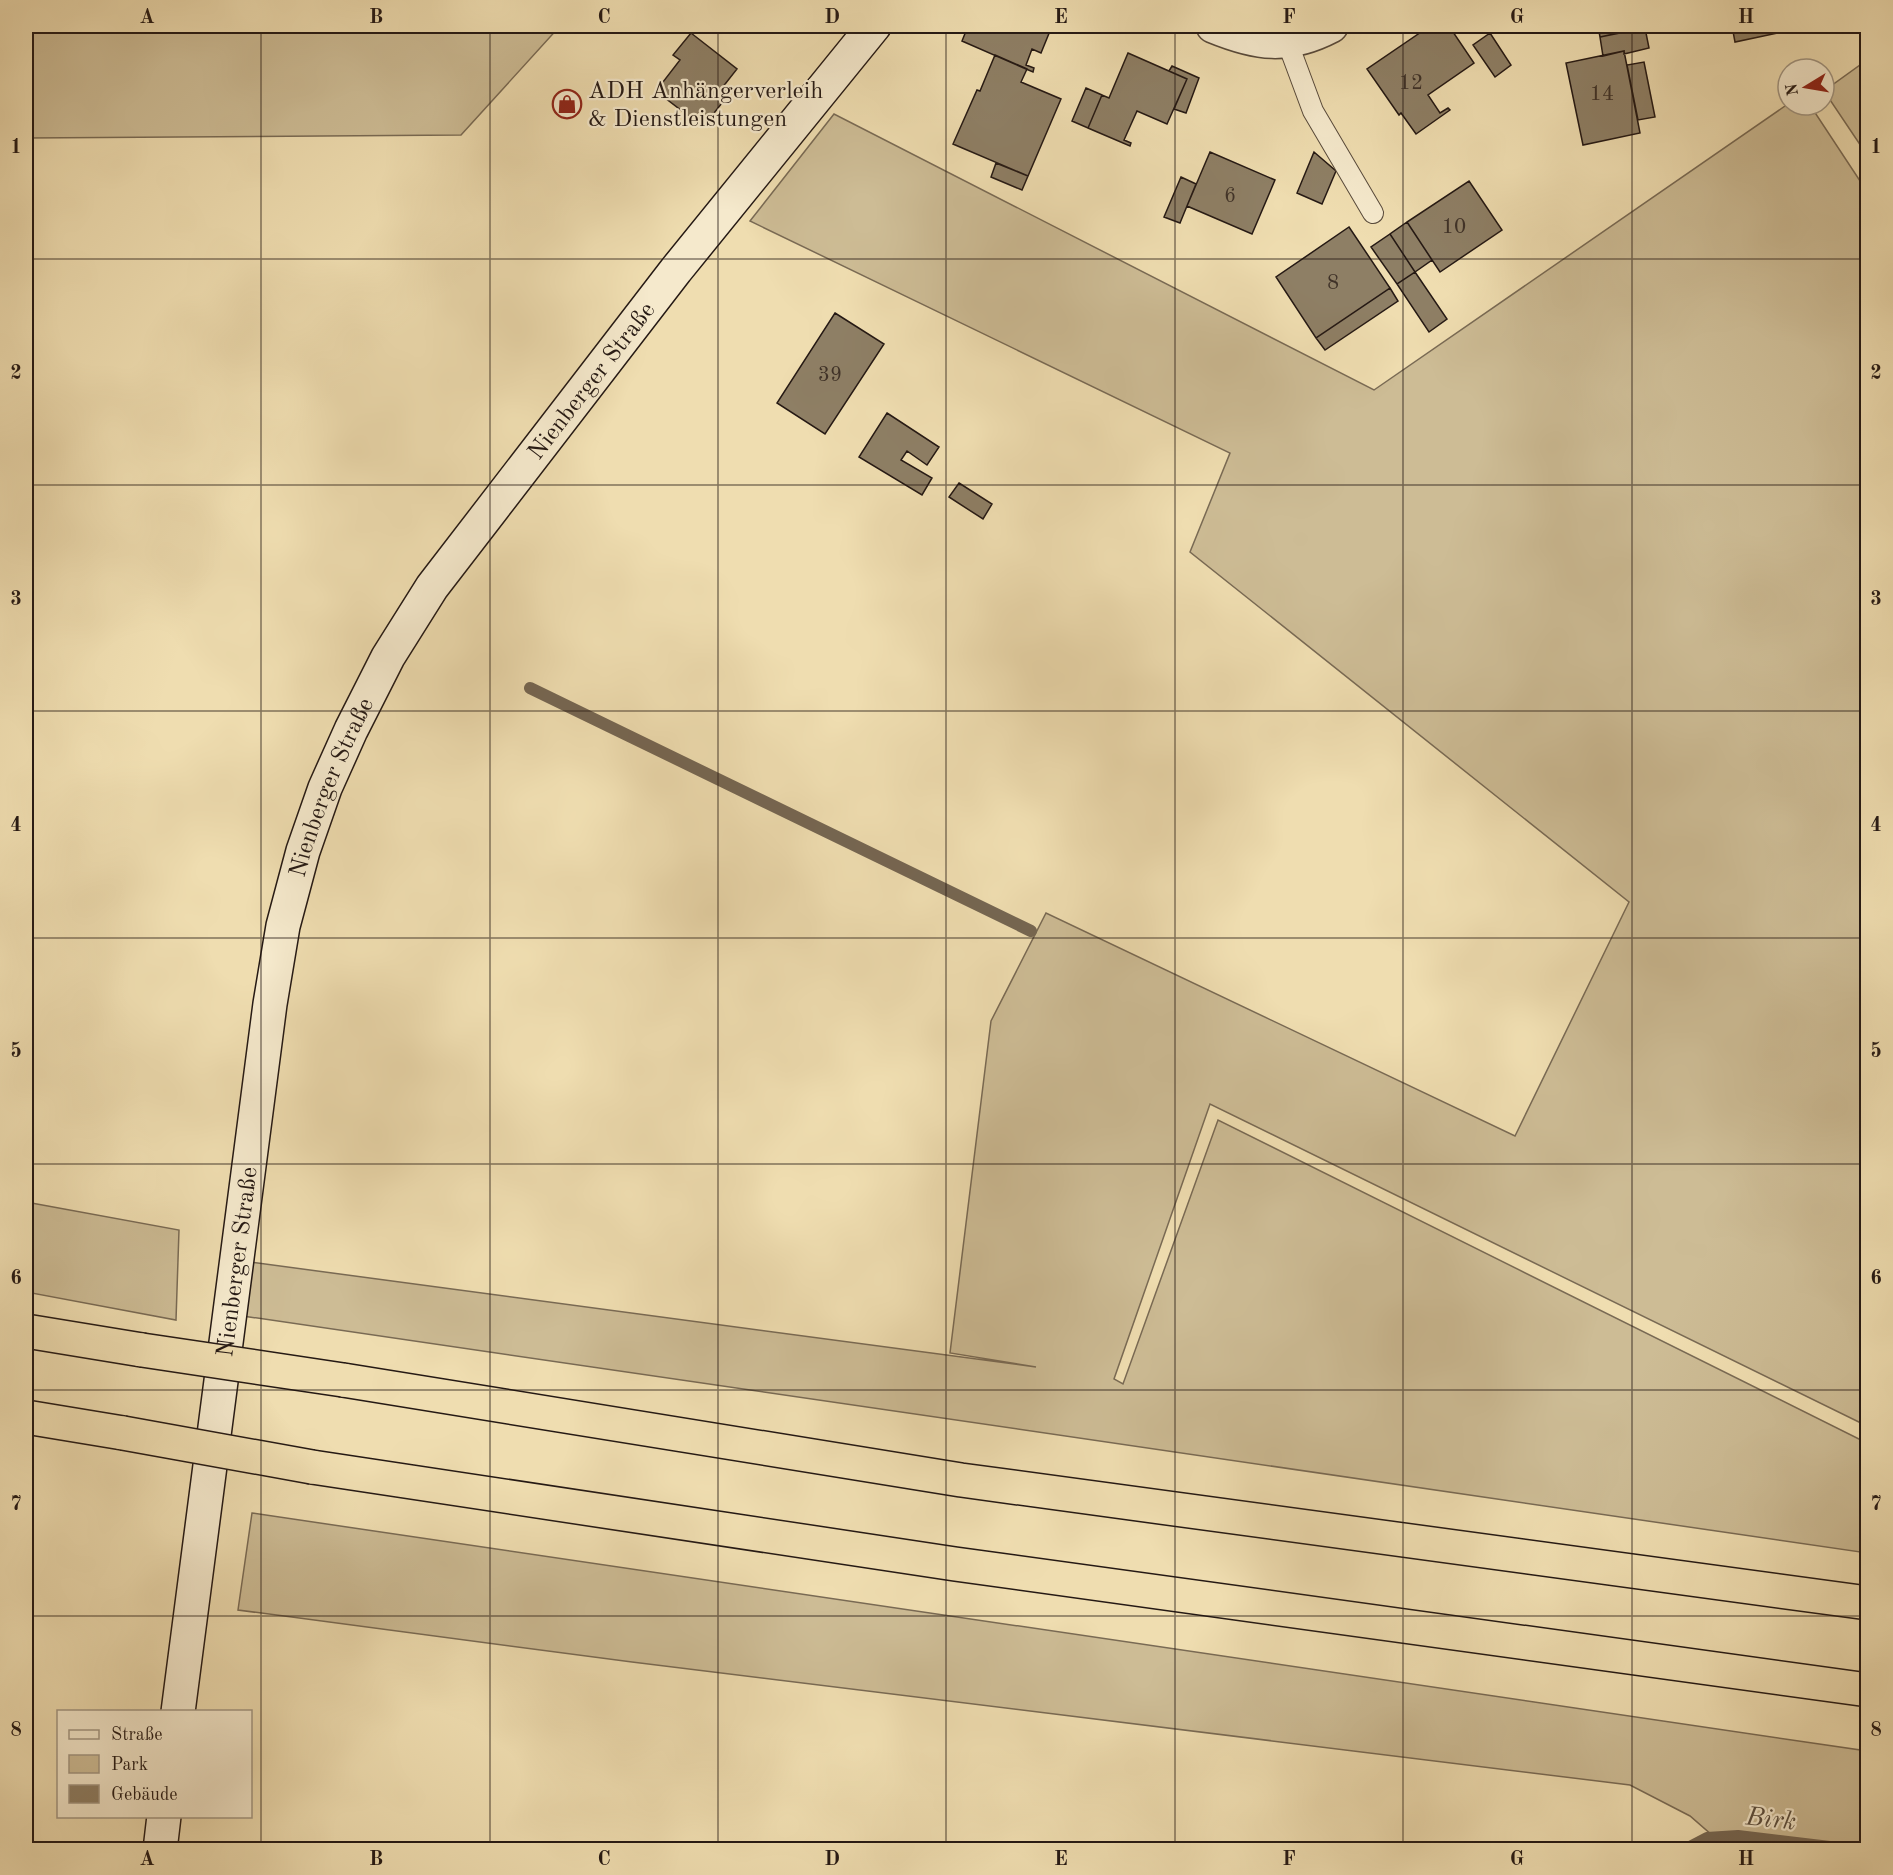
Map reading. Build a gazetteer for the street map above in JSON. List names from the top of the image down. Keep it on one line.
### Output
{"streets":{"street":["Nienberger Straße"]},"water":["Birk"],"places":{"shop":["ADH Anhängerverleih & Dienstleistungen"]},"house_numbers":["12","14","6","10","8","39"],"legend":["Straße","Park","Gebäude"],"north":"left","grid":{"columns":["A","B","C","D","E","F","G","H"],"rows":["1","2","3","4","5","6","7","8"]}}
